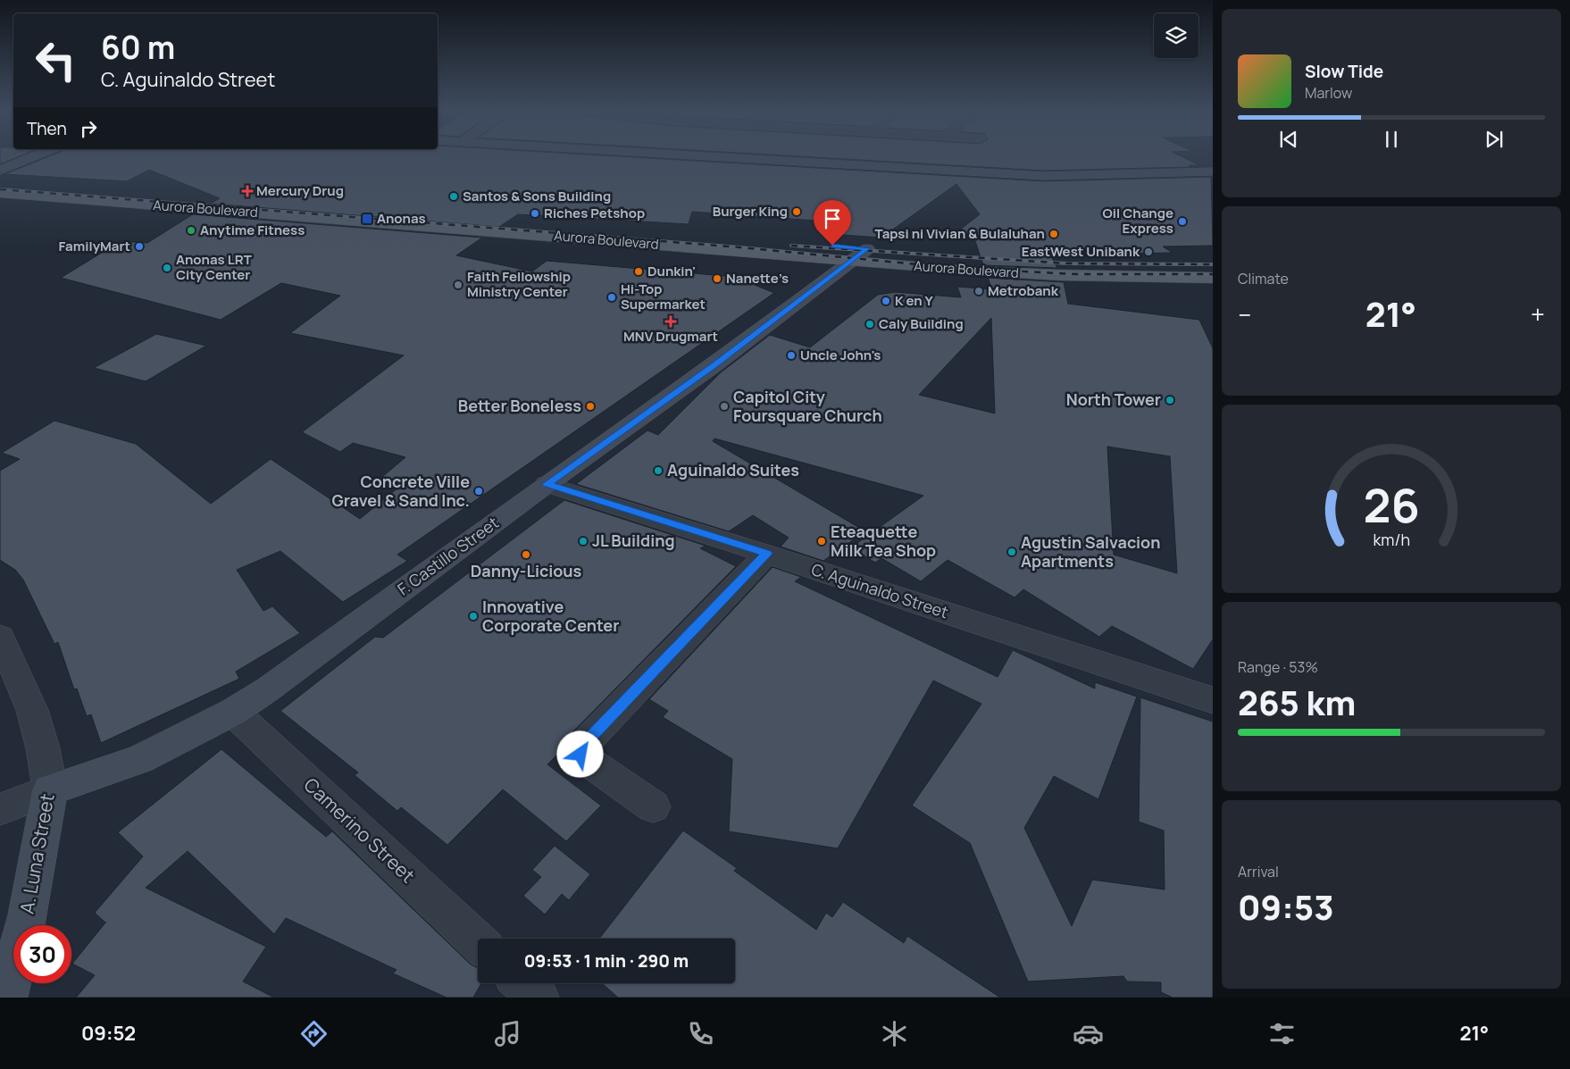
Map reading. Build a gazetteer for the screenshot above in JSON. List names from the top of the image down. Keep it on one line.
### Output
{"streets":{"main road":["Aurora Boulevard"],"street":["F. Castillo Street","C. Aguinaldo Street","Camerino Street","A. Luna Street"]},"crossings":[["Aurora Boulevard","F. Castillo Street"],["F. Castillo Street","C. Aguinaldo Street"],["F. Castillo Street","Camerino Street"],["F. Castillo Street","A. Luna Street"]],"places":{"health":["Mercury Drug","MNV Drugmart"],"other":["Santos & Sons Building","Burger King","Riches Petshop","Oil Change Express","Anytime Fitness","Tapsi ni Vivian & Bulaluhan","FamilyMart","EastWest Unibank","Anonas LRT City Center","Dunkin'","Nanette’s","Faith Fellowship Ministry Center","Metrobank","Hi-Top Supermarket","K en Y","Caly Building","Uncle John's","North Tower","Better Boneless","Capitol City Foursquare Church","Aguinaldo Suites","Concrete Ville Gravel & Sand Inc.","JL Building","Eteaquette Milk Tea Shop","Agustin Salvacion Apartments","Danny-Licious","Innovative Corporate Center"],"transit":["Anonas"]},"page":{"turn":["60 m","C. Aguinaldo Street"],"song":["Slow Tide","Marlow"],"then":"Then","tile":["Climate",["Range · 53%","265 km"],["Arrival","09:53"]],"heat":["−","21°","+"],"limit":"30","trip":"09:53 · 1 min · 290 m","tabs":["09:52","21°"],"gauge":["26","km/h"]}}
